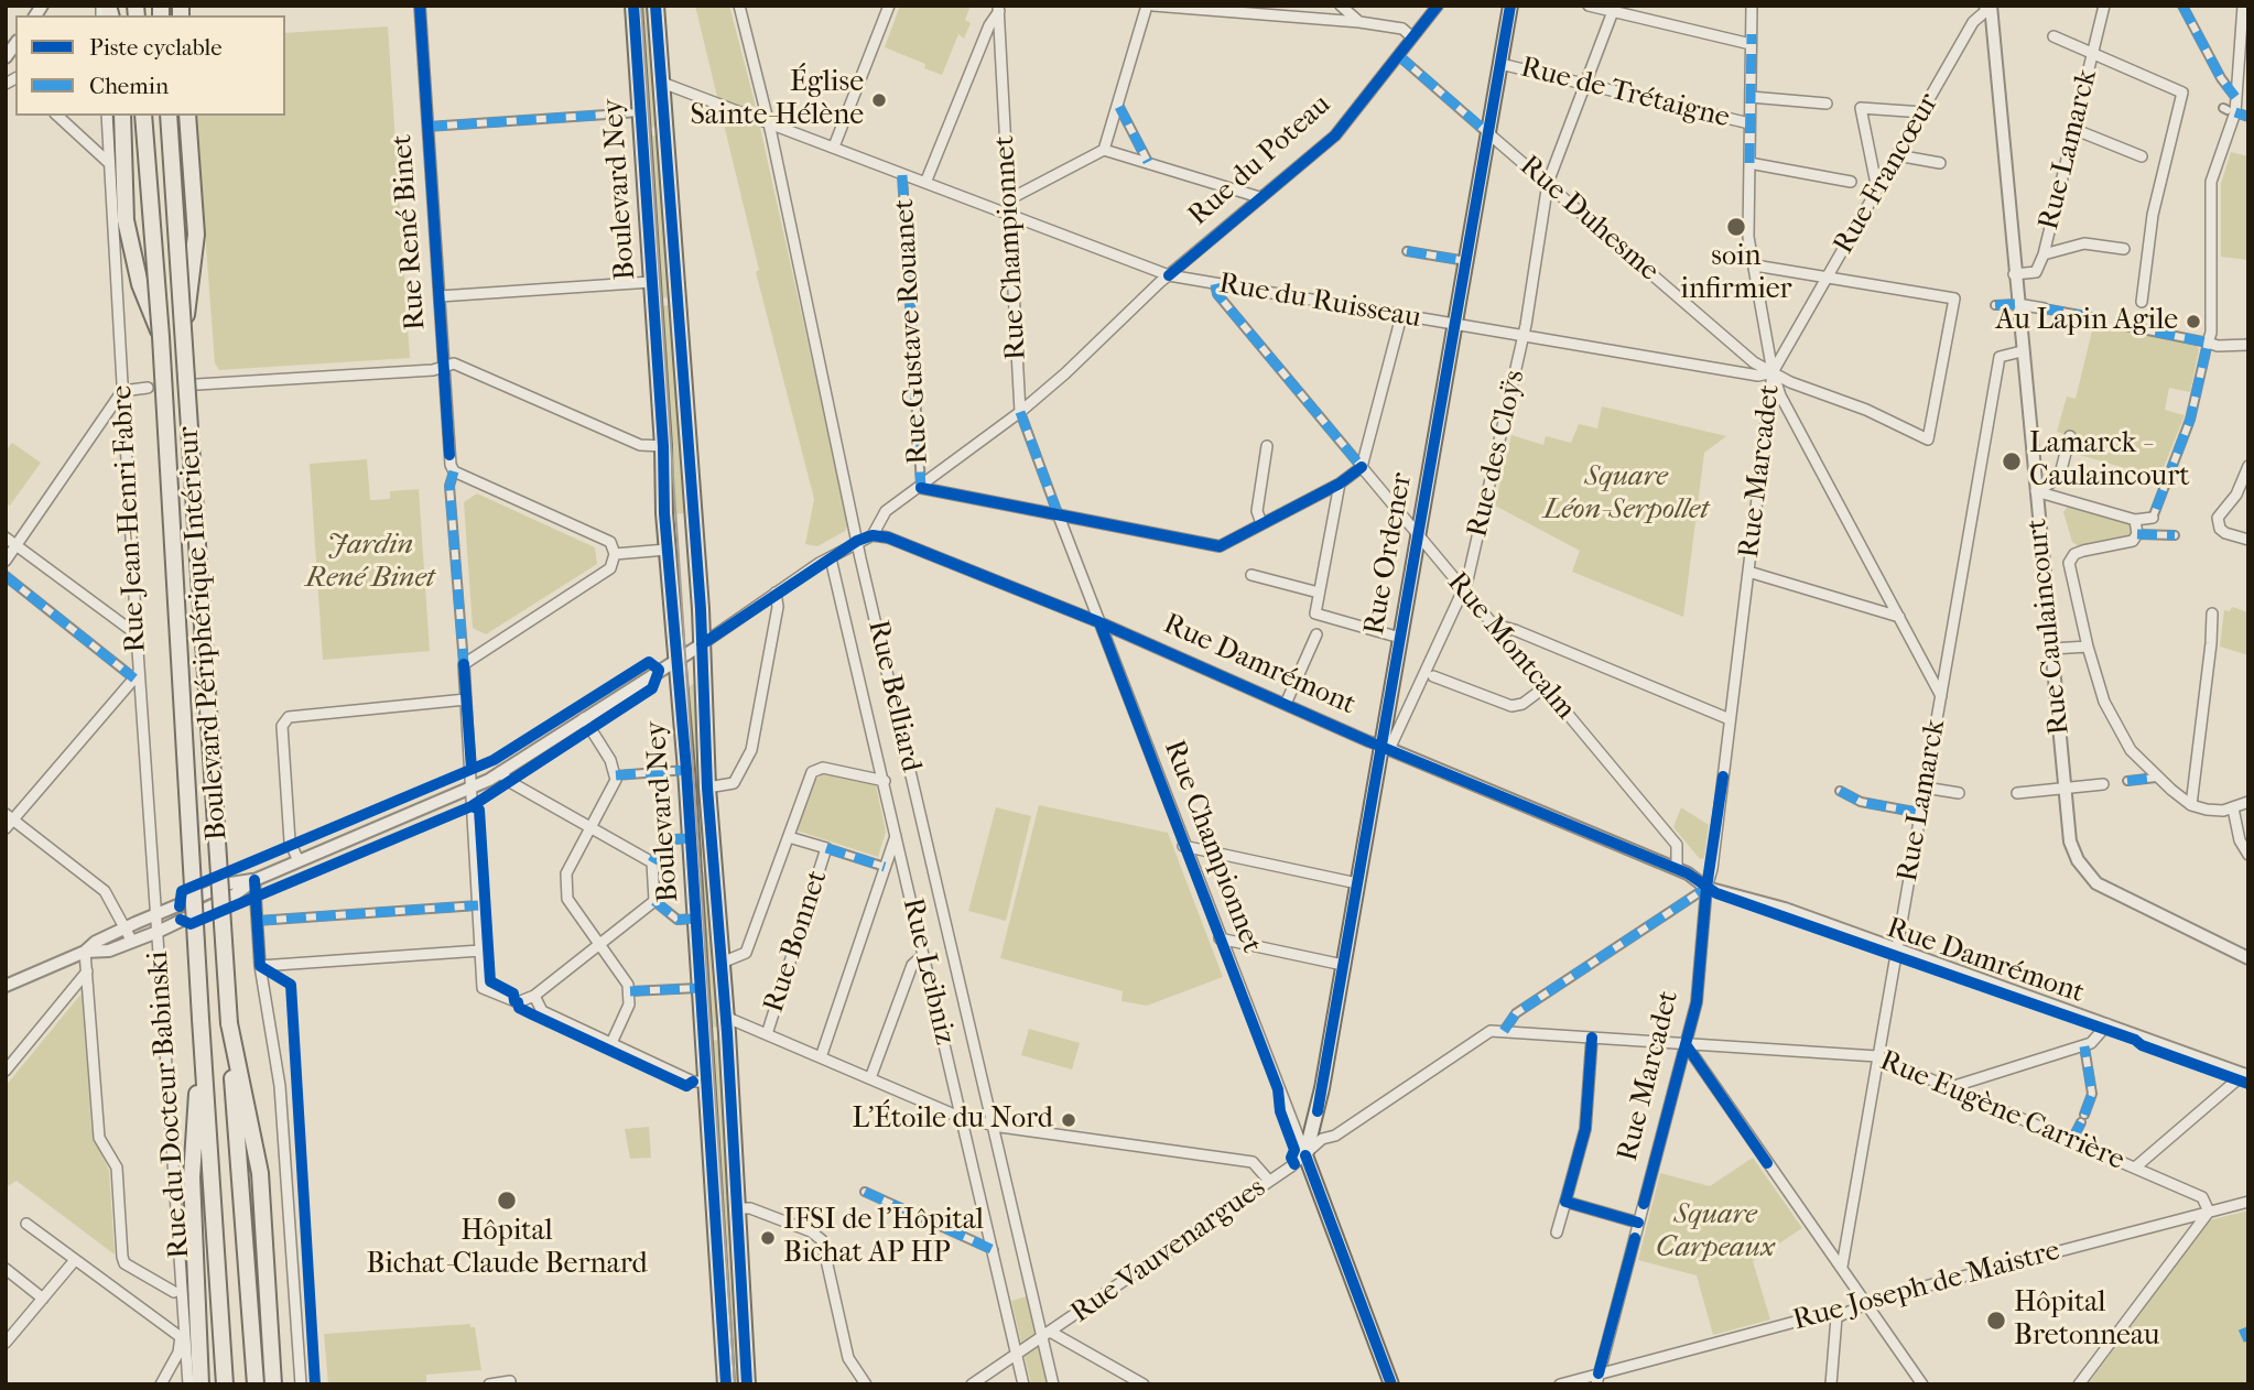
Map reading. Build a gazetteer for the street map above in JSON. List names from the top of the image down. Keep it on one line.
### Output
{"streets":{"main road":["Boulevard Ney","Rue Championnet","Rue Ordener","Boulevard Périphérique Intérieur"],"street":["Rue de Trétaigne","Rue Lamarck","Rue du Poteau","Rue Francœur","Rue Duhesme","Rue René Binet","Rue du Ruisseau","Rue Gustave Rouanet","Rue des Cloÿs","Rue Marcadet","Rue Jean-Henri Fabre","Rue Caulaincourt","Rue Montcalm","Rue Damrémont","Rue Belliard","Rue Bonnet","Rue Leibniz","Rue du Docteur Babinski","Rue Eugène Carrière","Rue Vauvenargues","Rue Joseph de Maistre"]},"crossings":[["Rue de Trétaigne","Rue des Cloÿs"],["Rue de Trétaigne","Rue Marcadet"],["Rue de Trétaigne","Rue Ordener"],["Rue Lamarck","Rue Caulaincourt"],["Rue Lamarck","Rue Damrémont"],["Rue Lamarck","Rue Eugène Carrière"],["Rue du Poteau","Rue Duhesme"],["Rue du Poteau","Rue Championnet"],["Rue du Poteau","Rue du Ruisseau"],["Rue du Poteau","Rue Gustave Rouanet"],["Rue du Poteau","Rue Damrémont"],["Rue Francœur","Rue Duhesme"],["Rue Francœur","Rue du Ruisseau"],["Rue Francœur","Rue Marcadet"],["Rue Francœur","Rue Caulaincourt"],["Boulevard Ney","Rue du Ruisseau"],["Rue Duhesme","Rue du Ruisseau"],["Rue Duhesme","Rue des Cloÿs"],["Rue Duhesme","Rue Marcadet"],["Rue Duhesme","Rue Ordener"],["Rue Championnet","Rue du Ruisseau"],["Rue Championnet","Rue Ordener"],["Rue Championnet","Rue Damrémont"],["Rue Championnet","Rue Vauvenargues"],["Rue du Ruisseau","Rue Gustave Rouanet"],["Rue du Ruisseau","Rue des Cloÿs"],["Rue du Ruisseau","Rue Marcadet"],["Rue du Ruisseau","Rue Ordener"],["Rue du Ruisseau","Rue Montcalm"],["Rue du Ruisseau","Rue Belliard"],["Rue des Cloÿs","Rue Ordener"],["Rue des Cloÿs","Rue Montcalm"],["Rue des Cloÿs","Rue Damrémont"],["Rue Marcadet","Rue Damrémont"],["Rue Marcadet","Rue Eugène Carrière"],["Rue Marcadet","Rue Vauvenargues"],["Rue Marcadet","Rue Joseph de Maistre"],["Rue Jean-Henri Fabre","Rue du Docteur Babinski"],["Rue Ordener","Rue Montcalm"],["Rue Ordener","Rue Damrémont"],["Rue Ordener","Rue Vauvenargues"],["Rue Montcalm","Rue Damrémont"],["Rue Damrémont","Rue Vauvenargues"],["Rue Belliard","Rue Vauvenargues"],["Rue Leibniz","Rue Vauvenargues"],["Rue Eugène Carrière","Rue Vauvenargues"],["Rue Eugène Carrière","Rue Joseph de Maistre"]],"parks":["Square Léon-Serpollet","Jardin René Binet","Square Carpeaux"],"places":["Église Sainte-Hélène","soin infirmier","Au Lapin Agile","Lamarck - Caulaincourt","L'Étoile du Nord","Hôpital Bichat-Claude Bernard","IFSI de l'Hôpital Bichat AP HP","Hôpital Bretonneau"],"legend":["Piste cyclable","Chemin"]}
